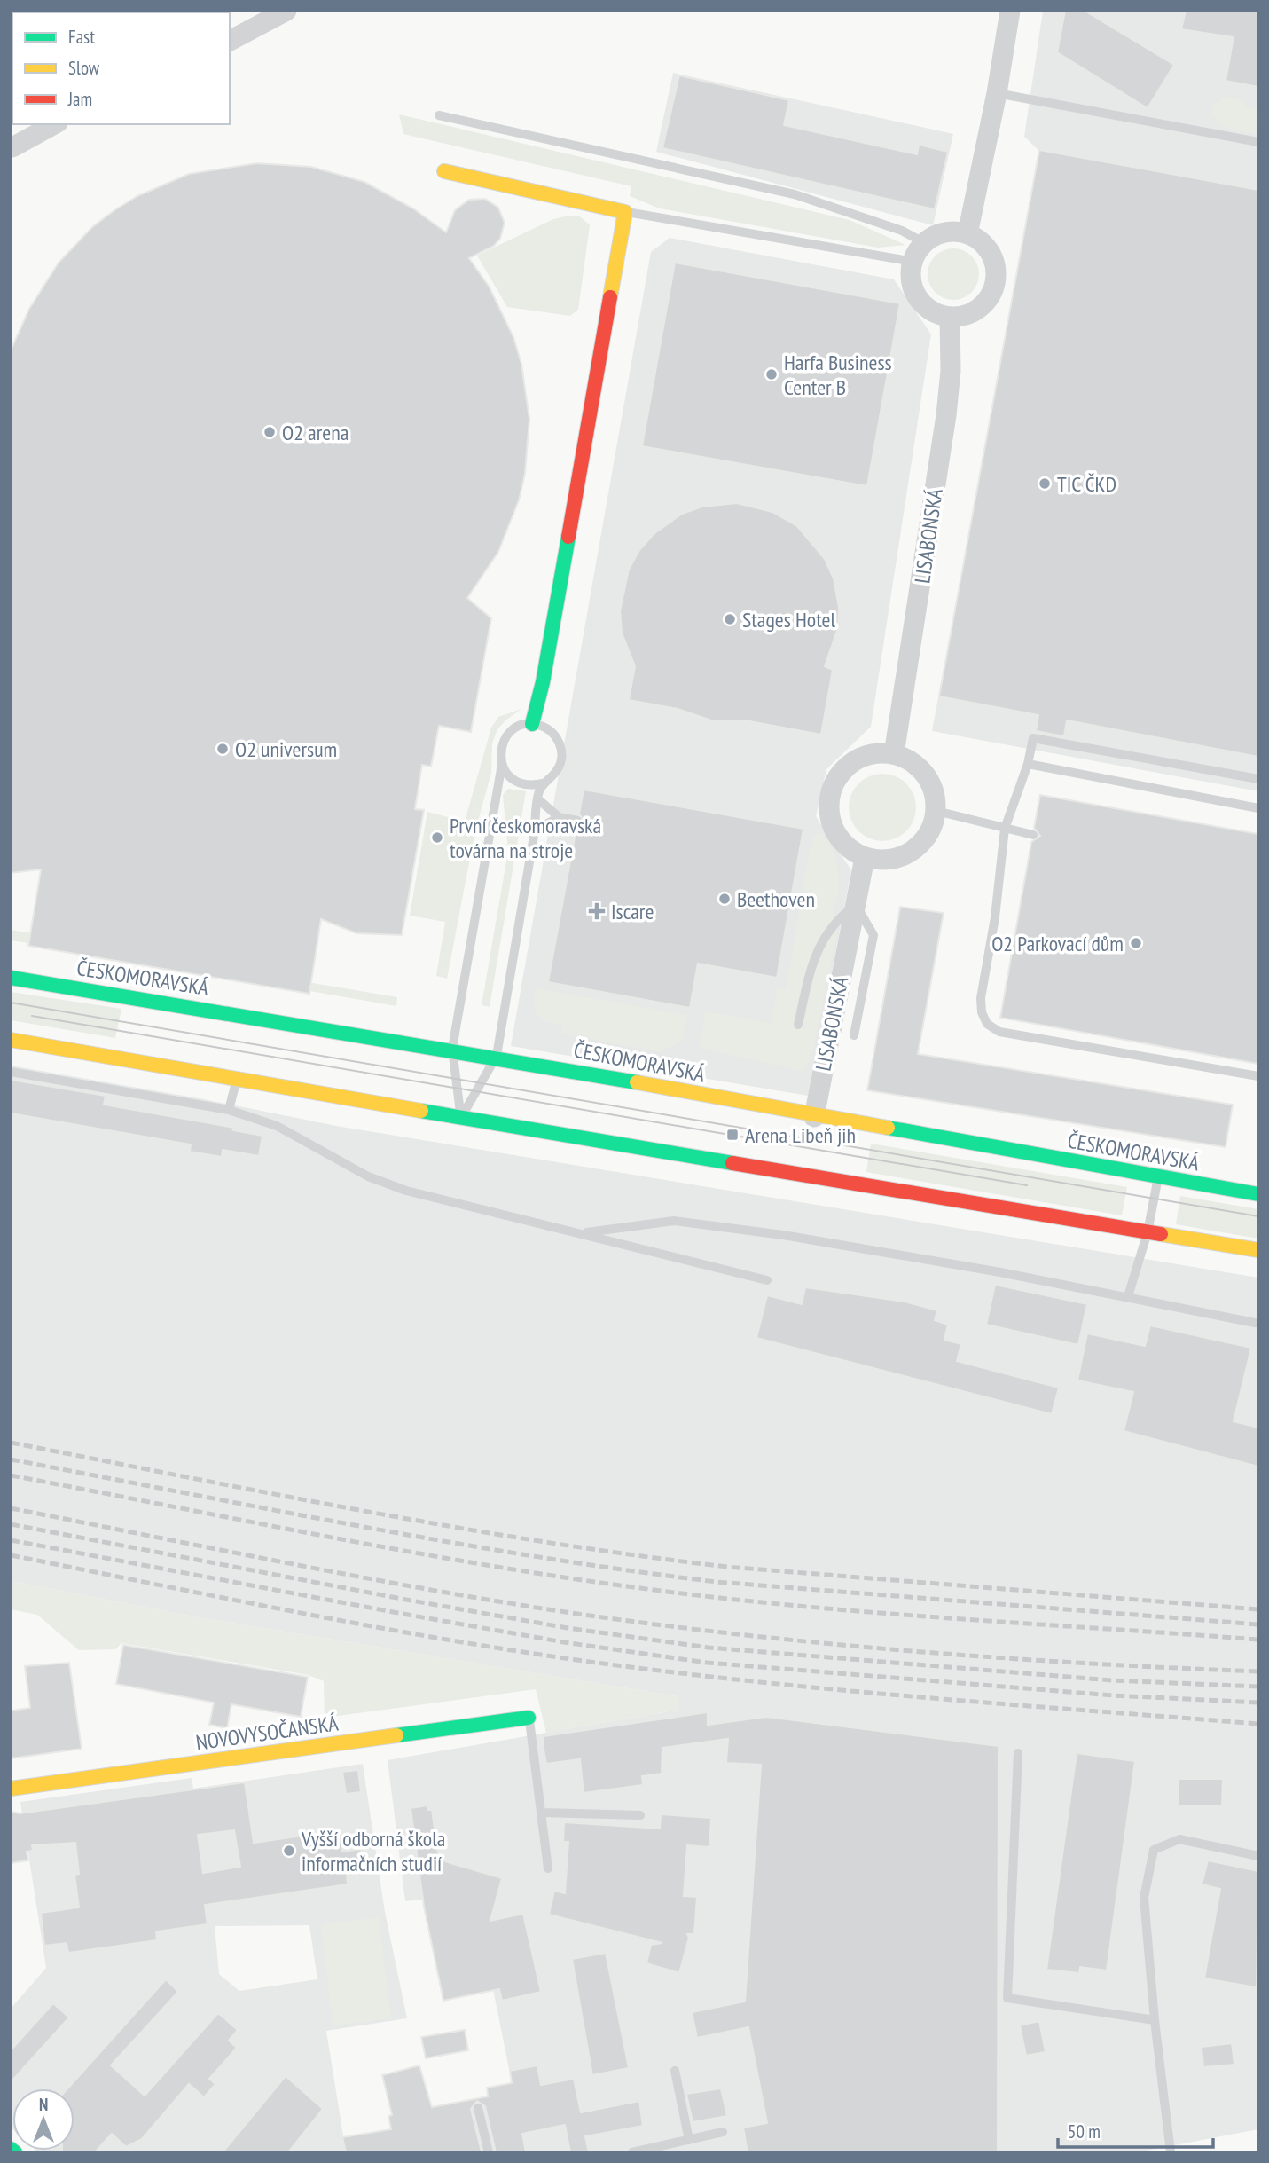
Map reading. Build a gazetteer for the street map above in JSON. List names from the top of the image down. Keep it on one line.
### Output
{"streets":{"main road":["ČESKOMORAVSKÁ","NOVOVYSOČANSKÁ"],"street":["LISABONSKÁ"]},"crossings":[["LISABONSKÁ","ČESKOMORAVSKÁ"]],"places":{"other":["Harfa Business Center B","O2 arena","TIC ČKD","Stages Hotel","O2 universum","První českomoravská továrna na stroje","Beethoven","O2 Parkovací dům","Vyšší odborná škola informačních studií"],"health":["Iscare"],"transit":["Arena Libeň jih"]},"legend":["Fast","Slow","Jam"],"scale_bar":"50 m","north":"top"}
